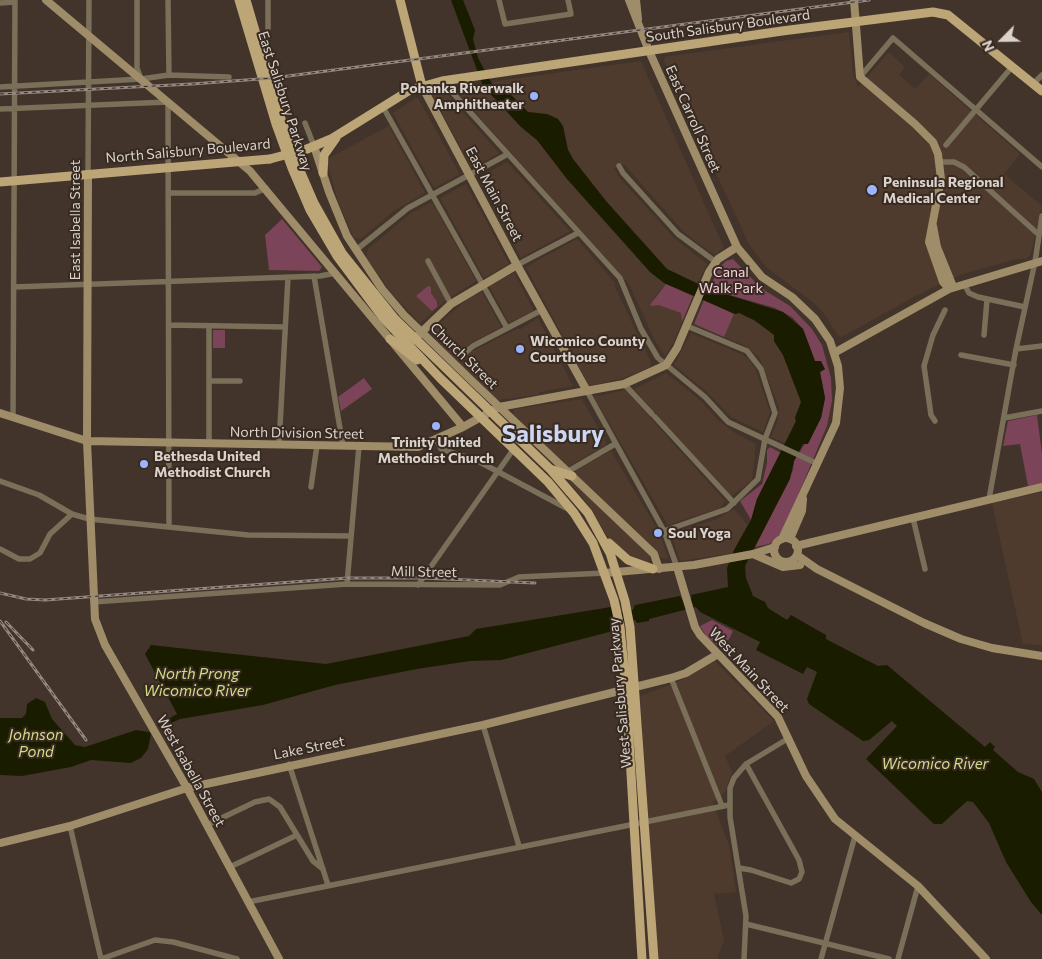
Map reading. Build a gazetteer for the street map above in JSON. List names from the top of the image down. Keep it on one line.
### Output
{"streets":{"main road":["South Salisbury Boulevard","East Salisbury Parkway","North Salisbury Boulevard","East Main Street","West Salisbury Parkway"],"street":["East Carroll Street","East Isabella Street","Church Street","North Division Street","Mill Street","West Main Street","Lake Street","West Isabella Street"]},"crossings":[["South Salisbury Boulevard","East Carroll Street"],["South Salisbury Boulevard","North Salisbury Boulevard"],["South Salisbury Boulevard","East Main Street"],["East Salisbury Parkway","Church Street"],["East Salisbury Parkway","North Division Street"],["East Salisbury Parkway","West Salisbury Parkway"],["East Carroll Street","Mill Street"],["North Salisbury Boulevard","East Main Street"],["North Salisbury Boulevard","East Isabella Street"],["North Salisbury Boulevard","Church Street"],["East Main Street","North Division Street"],["East Main Street","West Main Street"],["East Isabella Street","North Division Street"],["East Isabella Street","West Isabella Street"],["Church Street","North Division Street"],["Church Street","Mill Street"],["Church Street","West Salisbury Parkway"],["North Division Street","West Main Street"],["North Division Street","West Salisbury Parkway"],["North Division Street","West Isabella Street"],["Mill Street","West Main Street"],["Mill Street","West Salisbury Parkway"],["Mill Street","West Isabella Street"],["West Main Street","Lake Street"],["West Salisbury Parkway","Lake Street"],["Lake Street","West Isabella Street"]],"districts":["Salisbury"],"water":["North Prong Wicomico River","Johnson Pond","Wicomico River"],"parks":["Canal Walk Park"],"places":["Pohanka Riverwalk Amphitheater","Peninsula Regional Medical Center","Wicomico County Courthouse","Trinity United Methodist Church","Bethesda United Methodist Church","Soul Yoga"],"north":"bottom left"}
